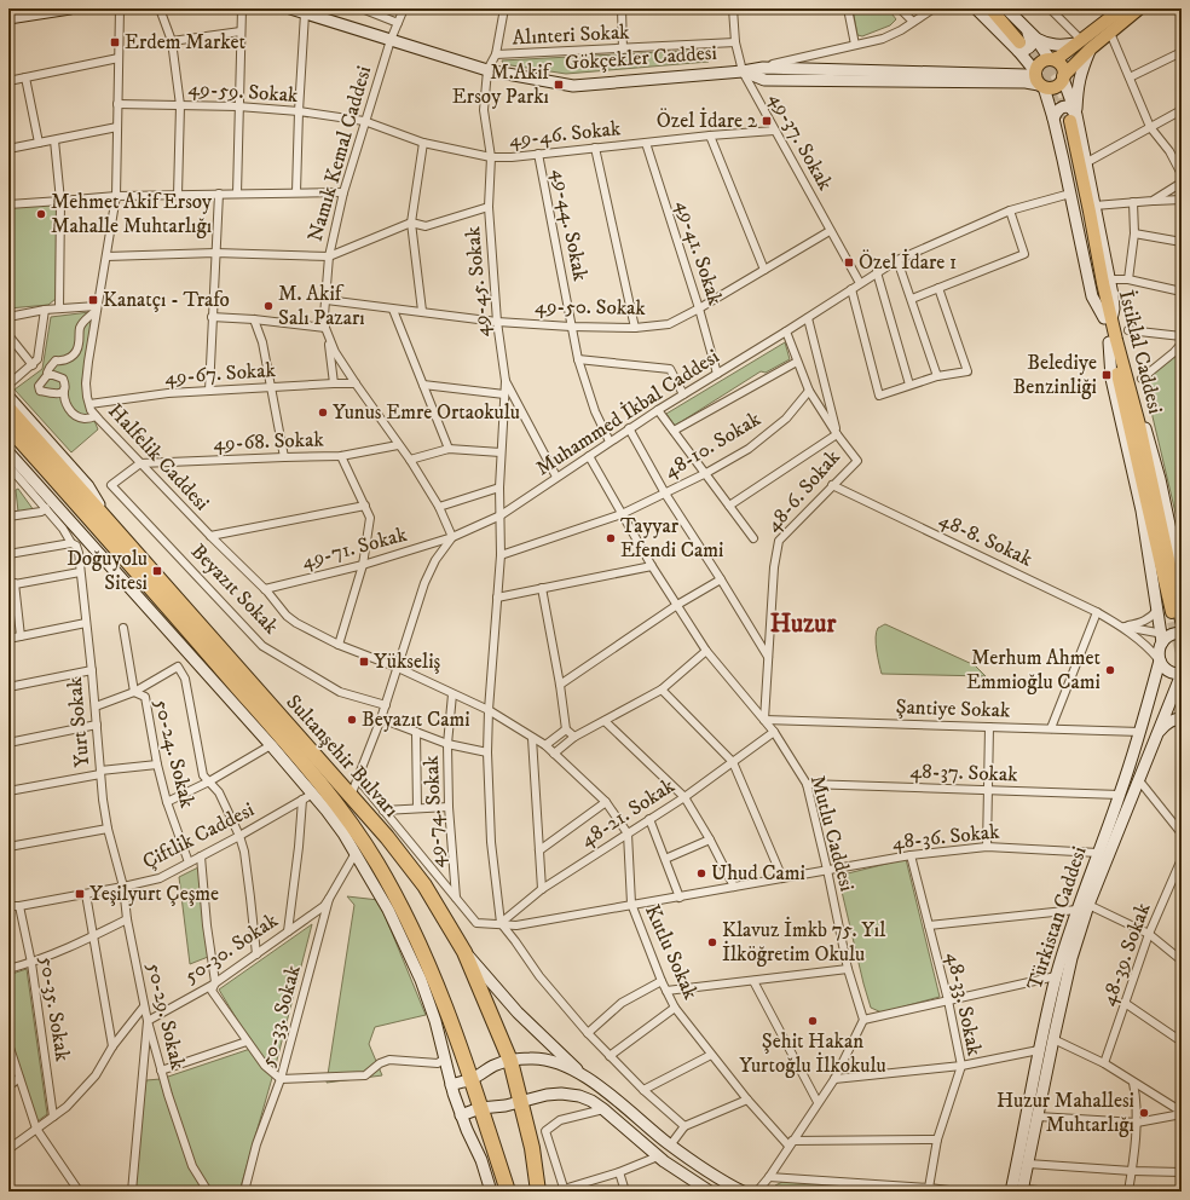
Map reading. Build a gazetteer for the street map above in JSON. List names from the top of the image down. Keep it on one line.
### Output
{"streets":{"highway":["Sultanşehir Bulvarı"],"main road":["İstiklal Caddesi"],"street":["Alınteri Sokak","Gökçekler Caddesi","49-59. Sokak","49-46. Sokak","49-37. Sokak","Namık Kemal Caddesi","49-44. Sokak","49-41. Sokak","49-45. Sokak","49-50. Sokak","49-67. Sokak","Muhammed İkbal Caddesi","49-68. Sokak","48-10. Sokak","Halfelik Caddesi","48-6. Sokak","48-8. Sokak","49-71. Sokak","Beyazıt Sokak","Şantiye Sokak","Yurt Sokak","50-24. Sokak","48-37. Sokak","49-74. Sokak","48-21. Sokak","Mutlu Caddesi","Çiftlik Caddesi","48-36. Sokak","Türkistan Caddesi","50-30. Sokak","Kutlu Sokak","48-39. Sokak","48-33. Sokak","50-35. Sokak","50-29. Sokak","50-33. Sokak"]},"crossings":[["Alınteri Sokak","49-37. Sokak"],["Gökçekler Caddesi","49-37. Sokak"],["Gökçekler Caddesi","Namık Kemal Caddesi"],["Gökçekler Caddesi","49-45. Sokak"],["49-59. Sokak","49-46. Sokak"],["49-59. Sokak","Namık Kemal Caddesi"],["49-59. Sokak","Halfelik Caddesi"],["49-46. Sokak","49-37. Sokak"],["49-46. Sokak","Namık Kemal Caddesi"],["49-46. Sokak","49-44. Sokak"],["49-46. Sokak","49-41. Sokak"],["49-46. Sokak","49-45. Sokak"],["49-37. Sokak","49-50. Sokak"],["49-37. Sokak","Muhammed İkbal Caddesi"],["Namık Kemal Caddesi","49-50. Sokak"],["Namık Kemal Caddesi","49-67. Sokak"],["Namık Kemal Caddesi","Muhammed İkbal Caddesi"],["Namık Kemal Caddesi","49-68. Sokak"],["Namık Kemal Caddesi","49-71. Sokak"],["49-44. Sokak","49-50. Sokak"],["49-44. Sokak","Muhammed İkbal Caddesi"],["49-41. Sokak","49-50. Sokak"],["49-41. Sokak","Muhammed İkbal Caddesi"],["49-45. Sokak","49-50. Sokak"],["49-45. Sokak","Muhammed İkbal Caddesi"],["İstiklal Caddesi","Türkistan Caddesi"],["49-67. Sokak","Halfelik Caddesi"],["Muhammed İkbal Caddesi","Halfelik Caddesi"],["Muhammed İkbal Caddesi","49-71. Sokak"],["Muhammed İkbal Caddesi","Beyazıt Sokak"],["Muhammed İkbal Caddesi","Sultanşehir Bulvarı"],["Muhammed İkbal Caddesi","Mutlu Caddesi"],["49-68. Sokak","Halfelik Caddesi"],["49-68. Sokak","Beyazıt Sokak"],["48-10. Sokak","Mutlu Caddesi"],["Halfelik Caddesi","49-71. Sokak"],["Halfelik Caddesi","Beyazıt Sokak"],["Halfelik Caddesi","49-74. Sokak"],["48-6. Sokak","48-8. Sokak"],["48-6. Sokak","Şantiye Sokak"],["48-6. Sokak","Mutlu Caddesi"],["Şantiye Sokak","Mutlu Caddesi"],["Şantiye Sokak","Türkistan Caddesi"],["Yurt Sokak","Çiftlik Caddesi"],["Yurt Sokak","50-29. Sokak"],["50-24. Sokak","Çiftlik Caddesi"],["48-37. Sokak","Mutlu Caddesi"],["48-37. Sokak","Türkistan Caddesi"],["49-74. Sokak","48-36. Sokak"],["48-21. Sokak","Mutlu Caddesi"],["48-21. Sokak","48-36. Sokak"],["48-21. Sokak","Kutlu Sokak"],["Mutlu Caddesi","48-36. Sokak"],["Çiftlik Caddesi","50-35. Sokak"],["Çiftlik Caddesi","50-29. Sokak"],["48-36. Sokak","Türkistan Caddesi"],["48-36. Sokak","Kutlu Sokak"],["48-36. Sokak","48-33. Sokak"],["50-30. Sokak","50-29. Sokak"],["50-30. Sokak","50-33. Sokak"]],"districts":["Huzur"],"places":{"transit":["Erdem Market","M.Akif Ersoy Parkı","Özel İdare 2","Özel İdare 1","Kanatçı - Trafo","Belediye Benzinliği","Doğuyolu Sitesi","Yükseliş","Yeşilyurt Çeşme"],"other":["Mehmet Akif Ersoy Mahalle Muhtarlığı","M. Akif Salı Pazarı","Yunus Emre Ortaokulu","Tayyar Efendi Cami","Merhum Ahmet Emmioğlu Cami","Beyazıt Cami","Uhud Cami","Klavuz İmkb 75. Yıl İlköğretim Okulu","Şehit Hakan Yurtoğlu İlkokulu","Huzur Mahallesi Muhtarlığı"]}}
